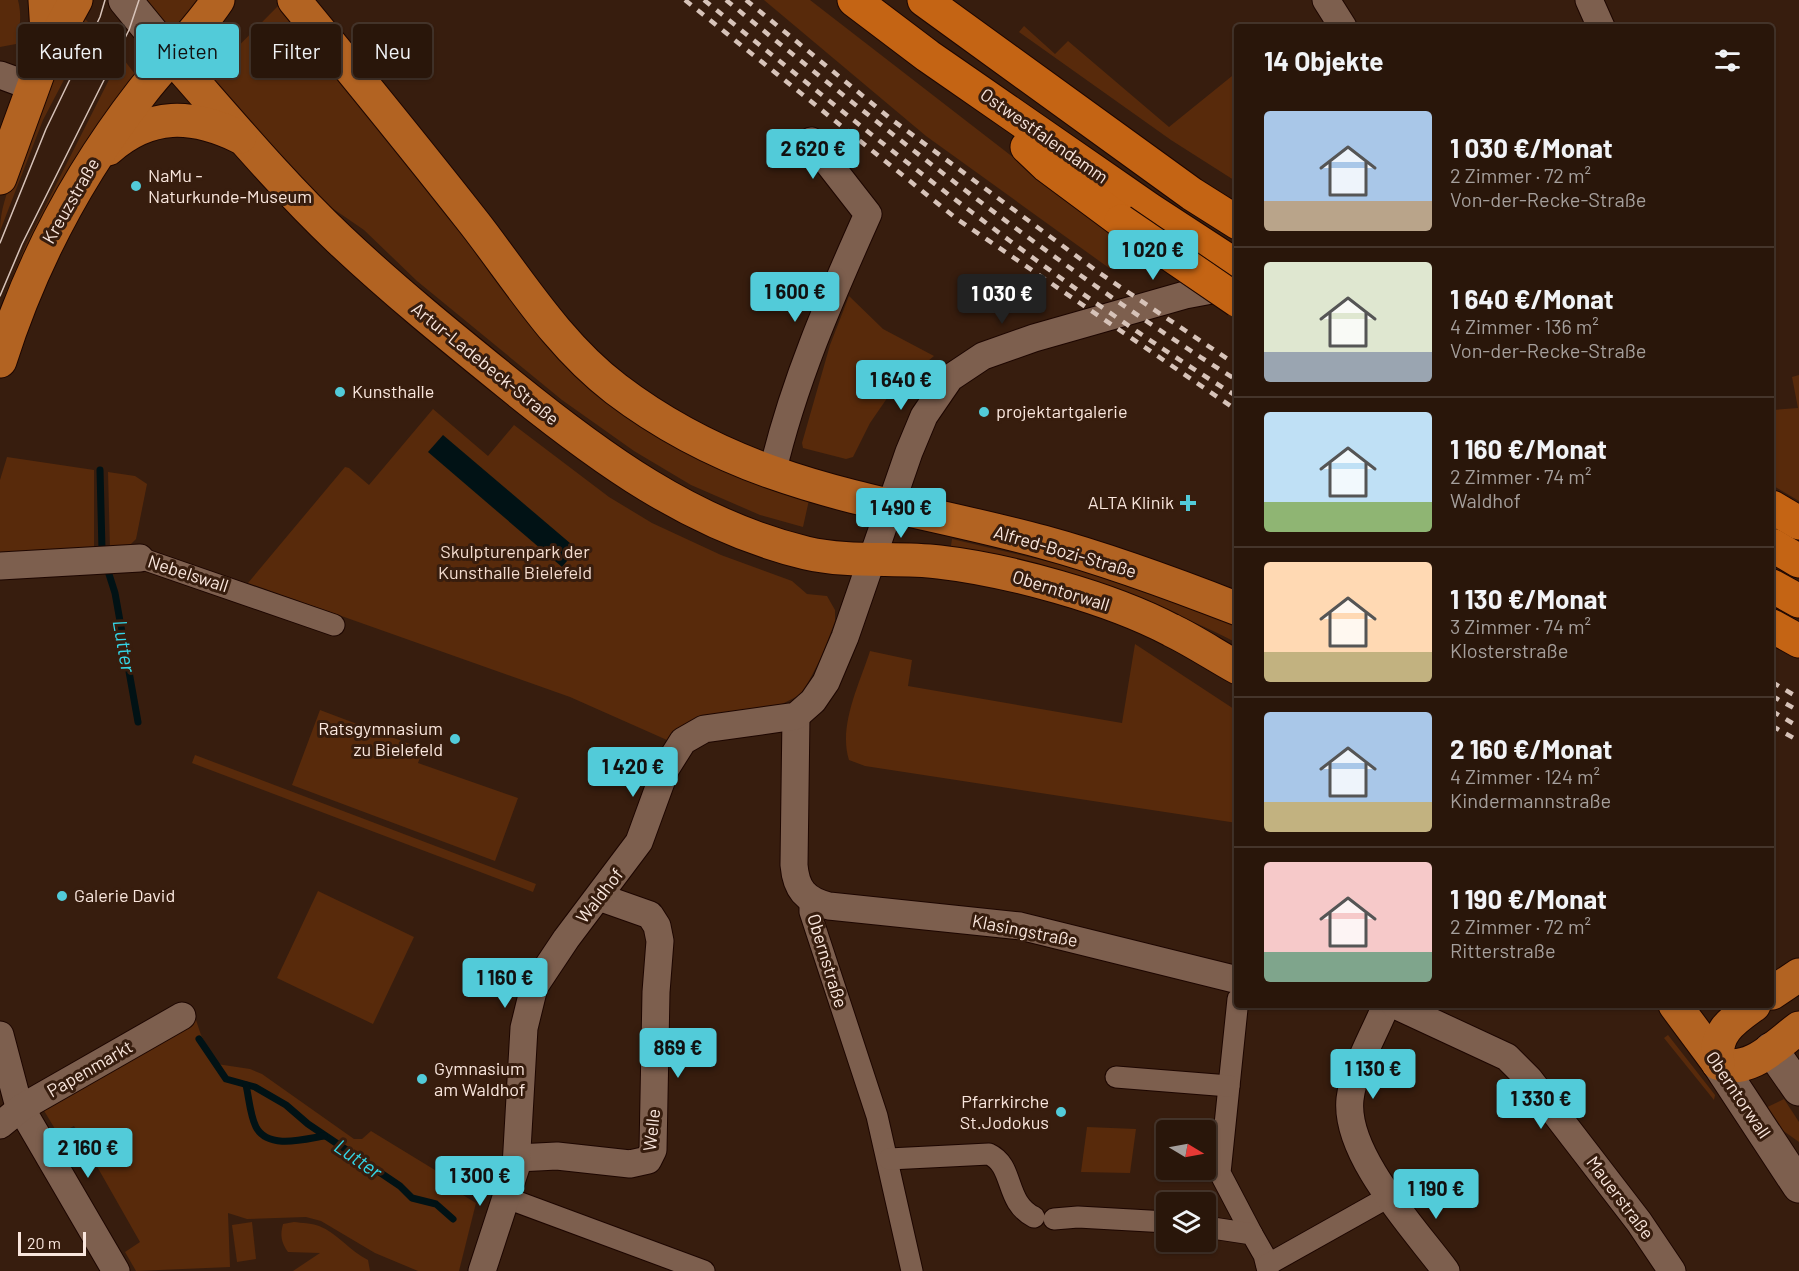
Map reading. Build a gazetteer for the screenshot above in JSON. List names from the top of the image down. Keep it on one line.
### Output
{"streets":{"main road":["Kreuzstraße","Artur-Ladebeck-Straße","Alfred-Bozi-Straße","Oberntorwall"],"street":["Nebelswall","Waldhof","Klasingstraße","Obernstraße","Papenmarkt","Welle","Mauerstraße"]},"crossings":[["Artur-Ladebeck-Straße","Oberntorwall"],["Waldhof","Obernstraße"],["Waldhof","Welle"],["Klasingstraße","Obernstraße"]],"water":["Lutter"],"parks":["Skulpturenpark der Kunsthalle Bielefeld"],"places":{"other":["NaMu - Naturkunde-Museum","Kunsthalle","projektartgalerie","Ratsgymnasium zu Bielefeld","Galerie David","Gymnasium am Waldhof","Pfarrkirche St.Jodokus"],"health":["ALTA Klinik"]},"scale_bar":"20 m","north":"right","page":{"chip":["Kaufen","Mieten","Filter","Neu"],"heading":"14 Objekte","list":[{"name":"1 030 €/Monat","note":"2 Zimmer · 72 m² · Von-der-Recke-Straße"},{"name":"1 640 €/Monat","note":"4 Zimmer · 136 m² · Von-der-Recke-Straße"},{"name":"1 160 €/Monat","note":"2 Zimmer · 74 m² · Waldhof"},{"name":"1 130 €/Monat","note":"3 Zimmer · 74 m² · Klosterstraße"},{"name":"2 160 €/Monat","note":"4 Zimmer · 124 m² · Kindermannstraße"},{"name":"1 190 €/Monat","note":"2 Zimmer · 72 m² · Ritterstraße"}],"price":["2 620 €","1 020 €","1 600 €","1 030 €","1 640 €","1 490 €","1 420 €","1 160 €","869 €","1 130 €","1 330 €","2 160 €","1 300 €","1 190 €"],"scale":"20 m"}}
